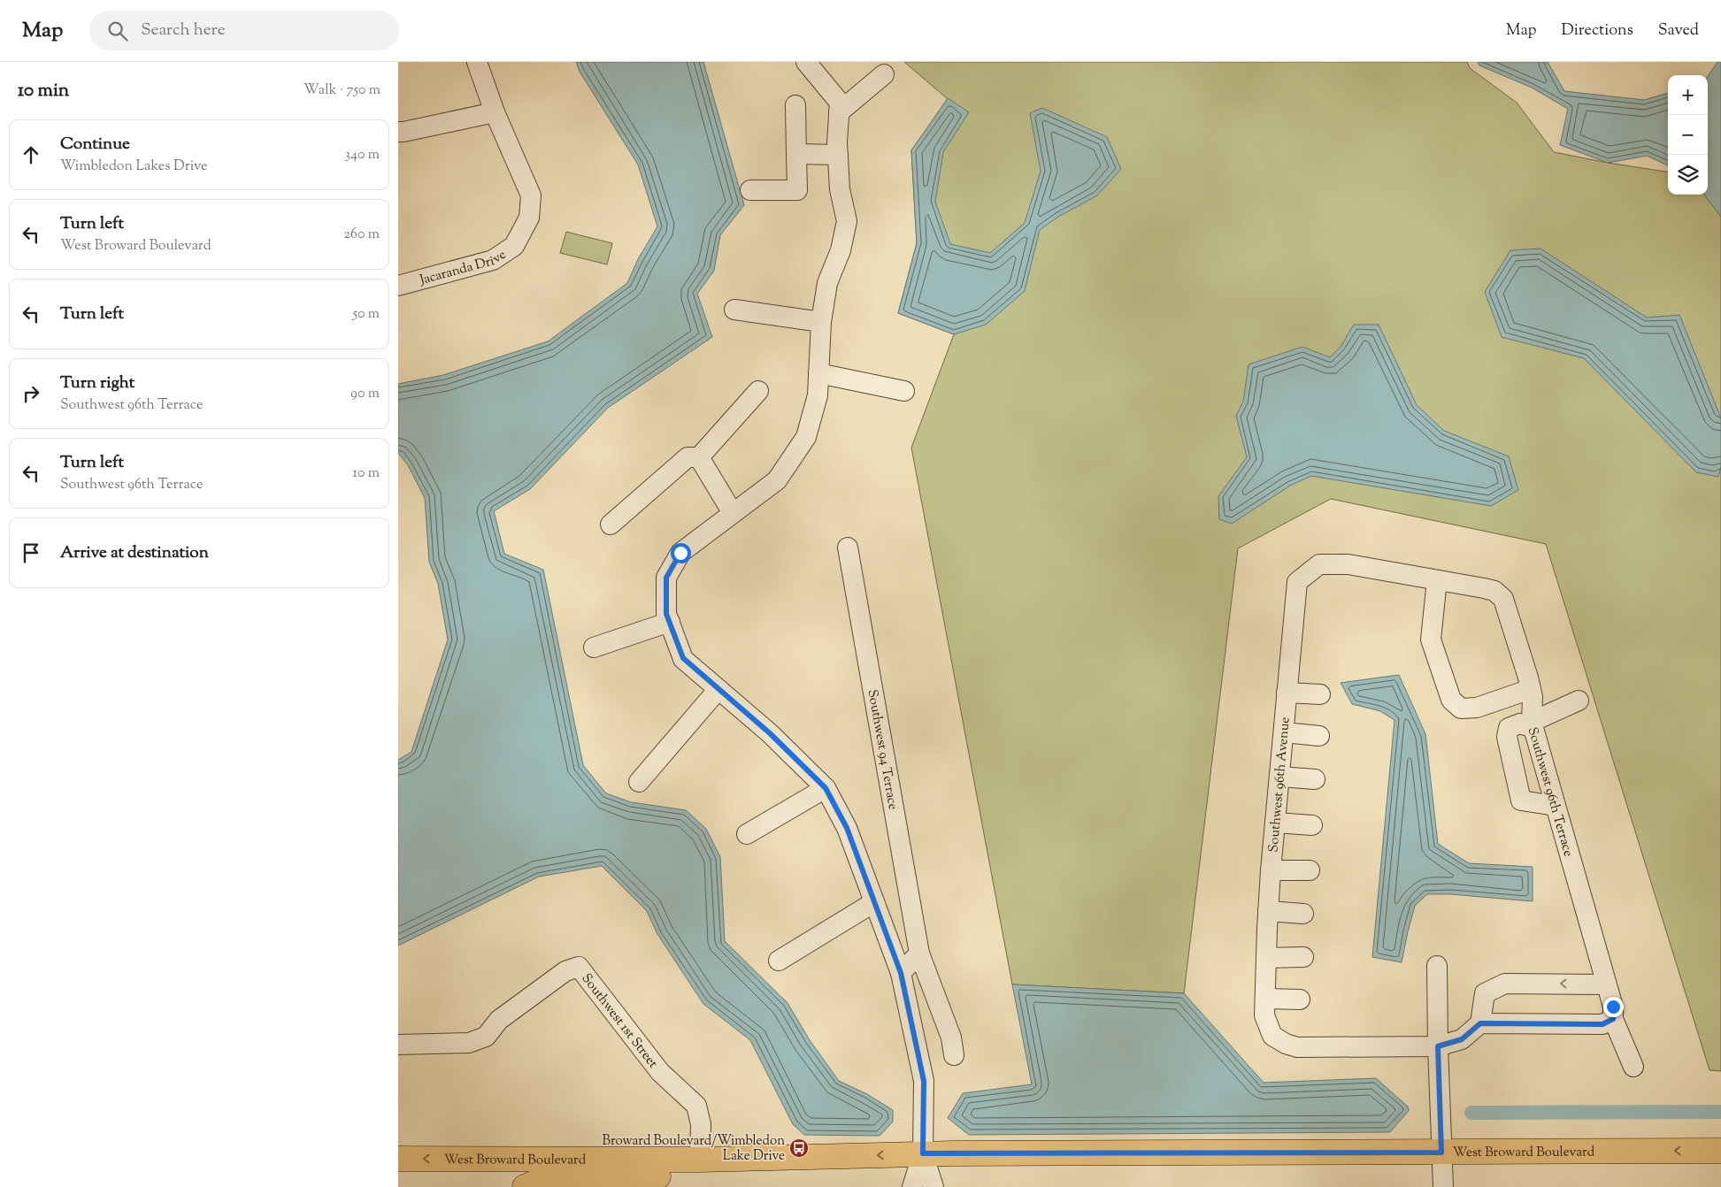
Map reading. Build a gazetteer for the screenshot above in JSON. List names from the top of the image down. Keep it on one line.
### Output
{"streets":{"main road":["West Broward Boulevard"],"street":["Jacaranda Drive","Southwest 94 Terrace","Southwest 96th Avenue","Southwest 96th Terrace","Southwest 1st Street"]},"crossings":[["Southwest 96th Avenue","Southwest 96th Terrace"],["Southwest 1st Street","West Broward Boulevard"]],"one_way":["West Broward Boulevard"],"places":{"bus stop":["Broward Boulevard/Wimbledon Lake Drive"]},"page":{"header":"Map","search":"Search here","nav":["Map","Directions","Saved"],"heading":["10 min","Walk · 750 m"],"map_buttons":["+","−"],"list":[["Continue","Wimbledon Lakes Drive","340 m"],["Turn left","West Broward Boulevard","260 m"],["Turn left","50 m"],["Turn right","Southwest 96th Terrace","90 m"],["Turn left","Southwest 96th Terrace","10 m"],"Arrive at destination"]}}
